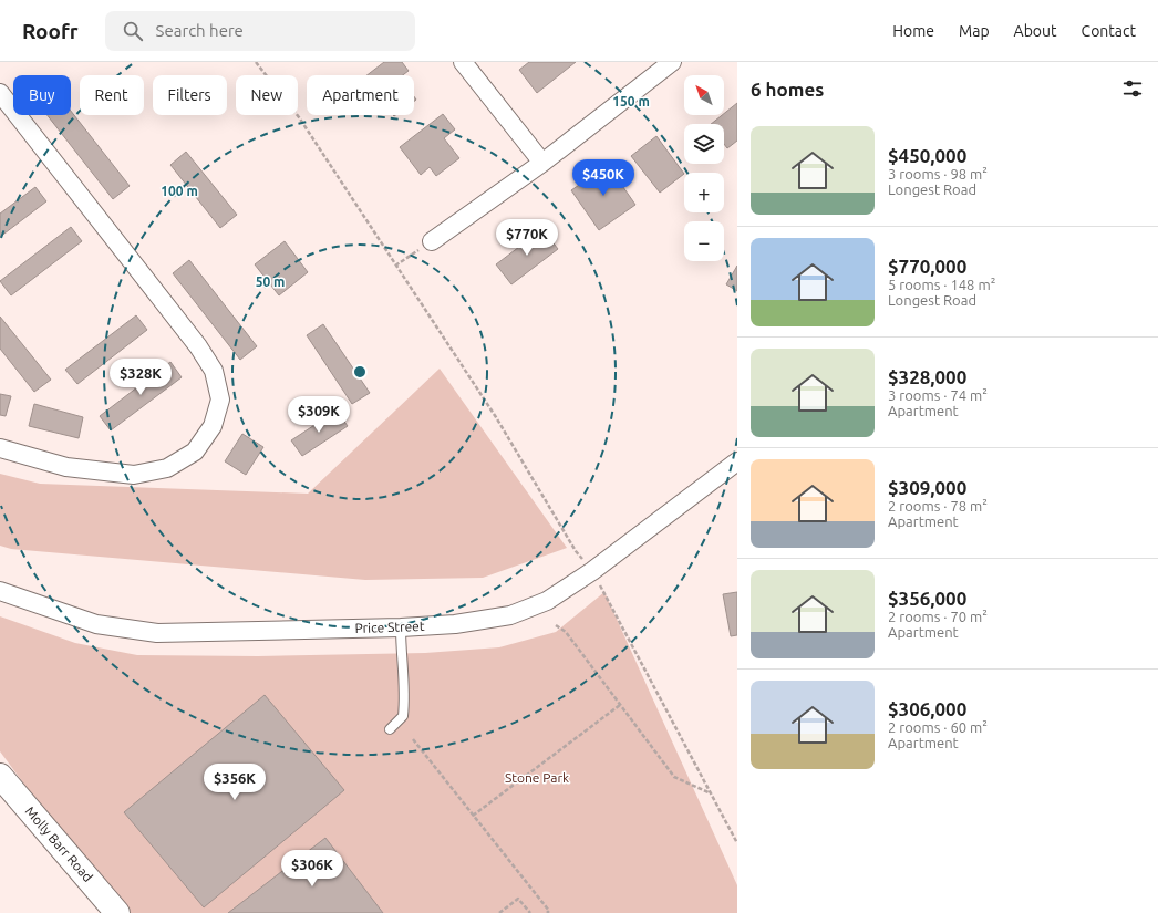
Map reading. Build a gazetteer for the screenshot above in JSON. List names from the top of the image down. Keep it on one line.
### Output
{"streets":{"main road":["Molly Barr Road"],"street":["Price Street"]},"parks":["Stone Park"],"north":"top left","page":{"header":"Roofr","search":"Search here","nav":["Home","Map","About","Contact"],"heading":"6 homes","map_buttons":["+","−"],"chip":["Buy","Rent","Filters","New","Apartment"],"list":[{"name":"$450,000","note":"3 rooms · 98 m² · Longest Road"},{"name":"$770,000","note":"5 rooms · 148 m² · Longest Road"},{"name":"$328,000","note":"3 rooms · 74 m² · Apartment"},{"name":"$309,000","note":"2 rooms · 78 m² · Apartment"},{"name":"$356,000","note":"2 rooms · 70 m² · Apartment"},{"name":"$306,000","note":"2 rooms · 60 m² · Apartment"}],"price":["$450K","$770K","$328K","$309K","$356K","$306K"]},"rings":["150 m","100 m","50 m"]}
